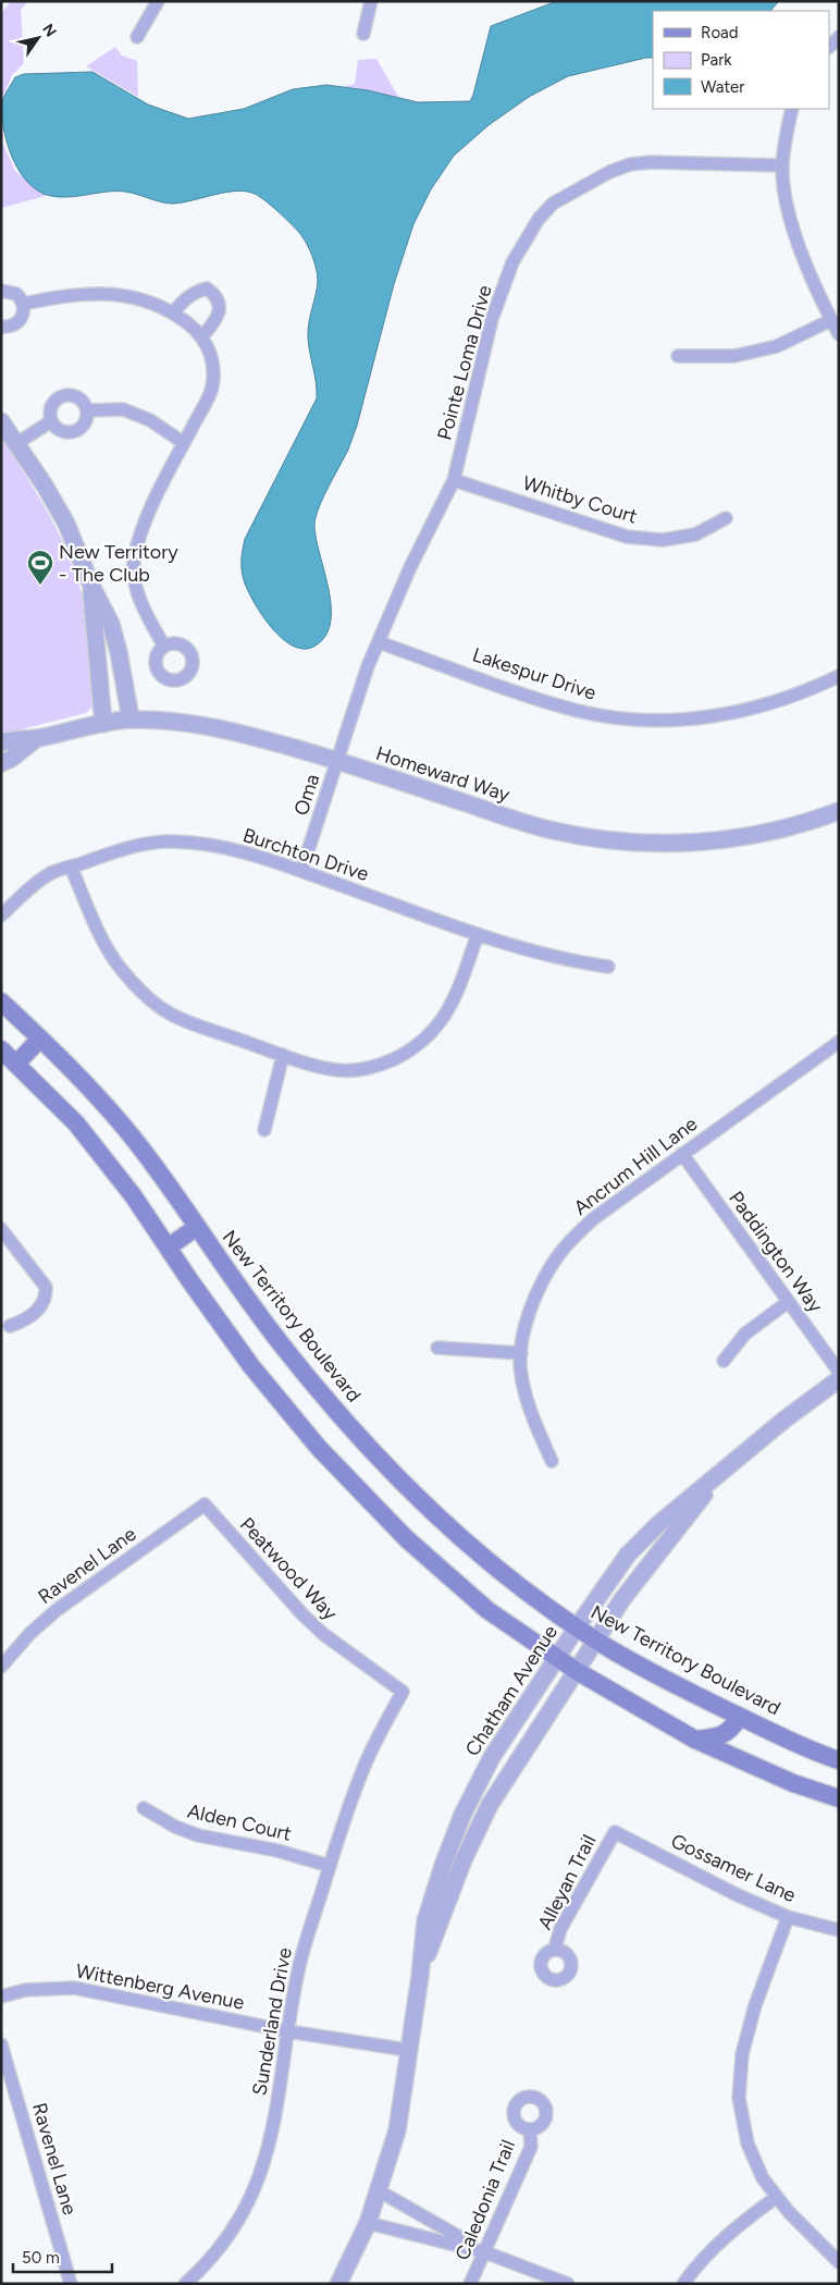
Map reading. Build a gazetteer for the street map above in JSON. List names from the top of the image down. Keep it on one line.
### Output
{"streets":{"main road":["New Territory Boulevard"],"street":["Pointe Loma Drive","Whitby Court","Lakespur Drive","Homeward Way","Oma","Burchton Drive","Ancrum Hill Lane","Paddington Way","Ravenel Lane","Peatwood Way","Chatham Avenue","Alden Court","Gossamer Lane","Alleyan Trail","Wittenberg Avenue","Sunderland Drive","Caledonia Trail"]},"crossings":[["Pointe Loma Drive","Whitby Court"],["Pointe Loma Drive","Lakespur Drive"],["Pointe Loma Drive","Homeward Way"],["Pointe Loma Drive","Oma"],["Homeward Way","Oma"],["Oma","Burchton Drive"],["Ancrum Hill Lane","Paddington Way"],["New Territory Boulevard","Chatham Avenue"],["Ravenel Lane","Peatwood Way"],["Peatwood Way","Sunderland Drive"],["Chatham Avenue","Wittenberg Avenue"],["Alden Court","Sunderland Drive"],["Gossamer Lane","Alleyan Trail"],["Wittenberg Avenue","Sunderland Drive"]],"places":{"sports":["New Territory - The Club"]},"legend":["Road","Park","Water"],"scale_bar":"50 m","north":"top right"}
